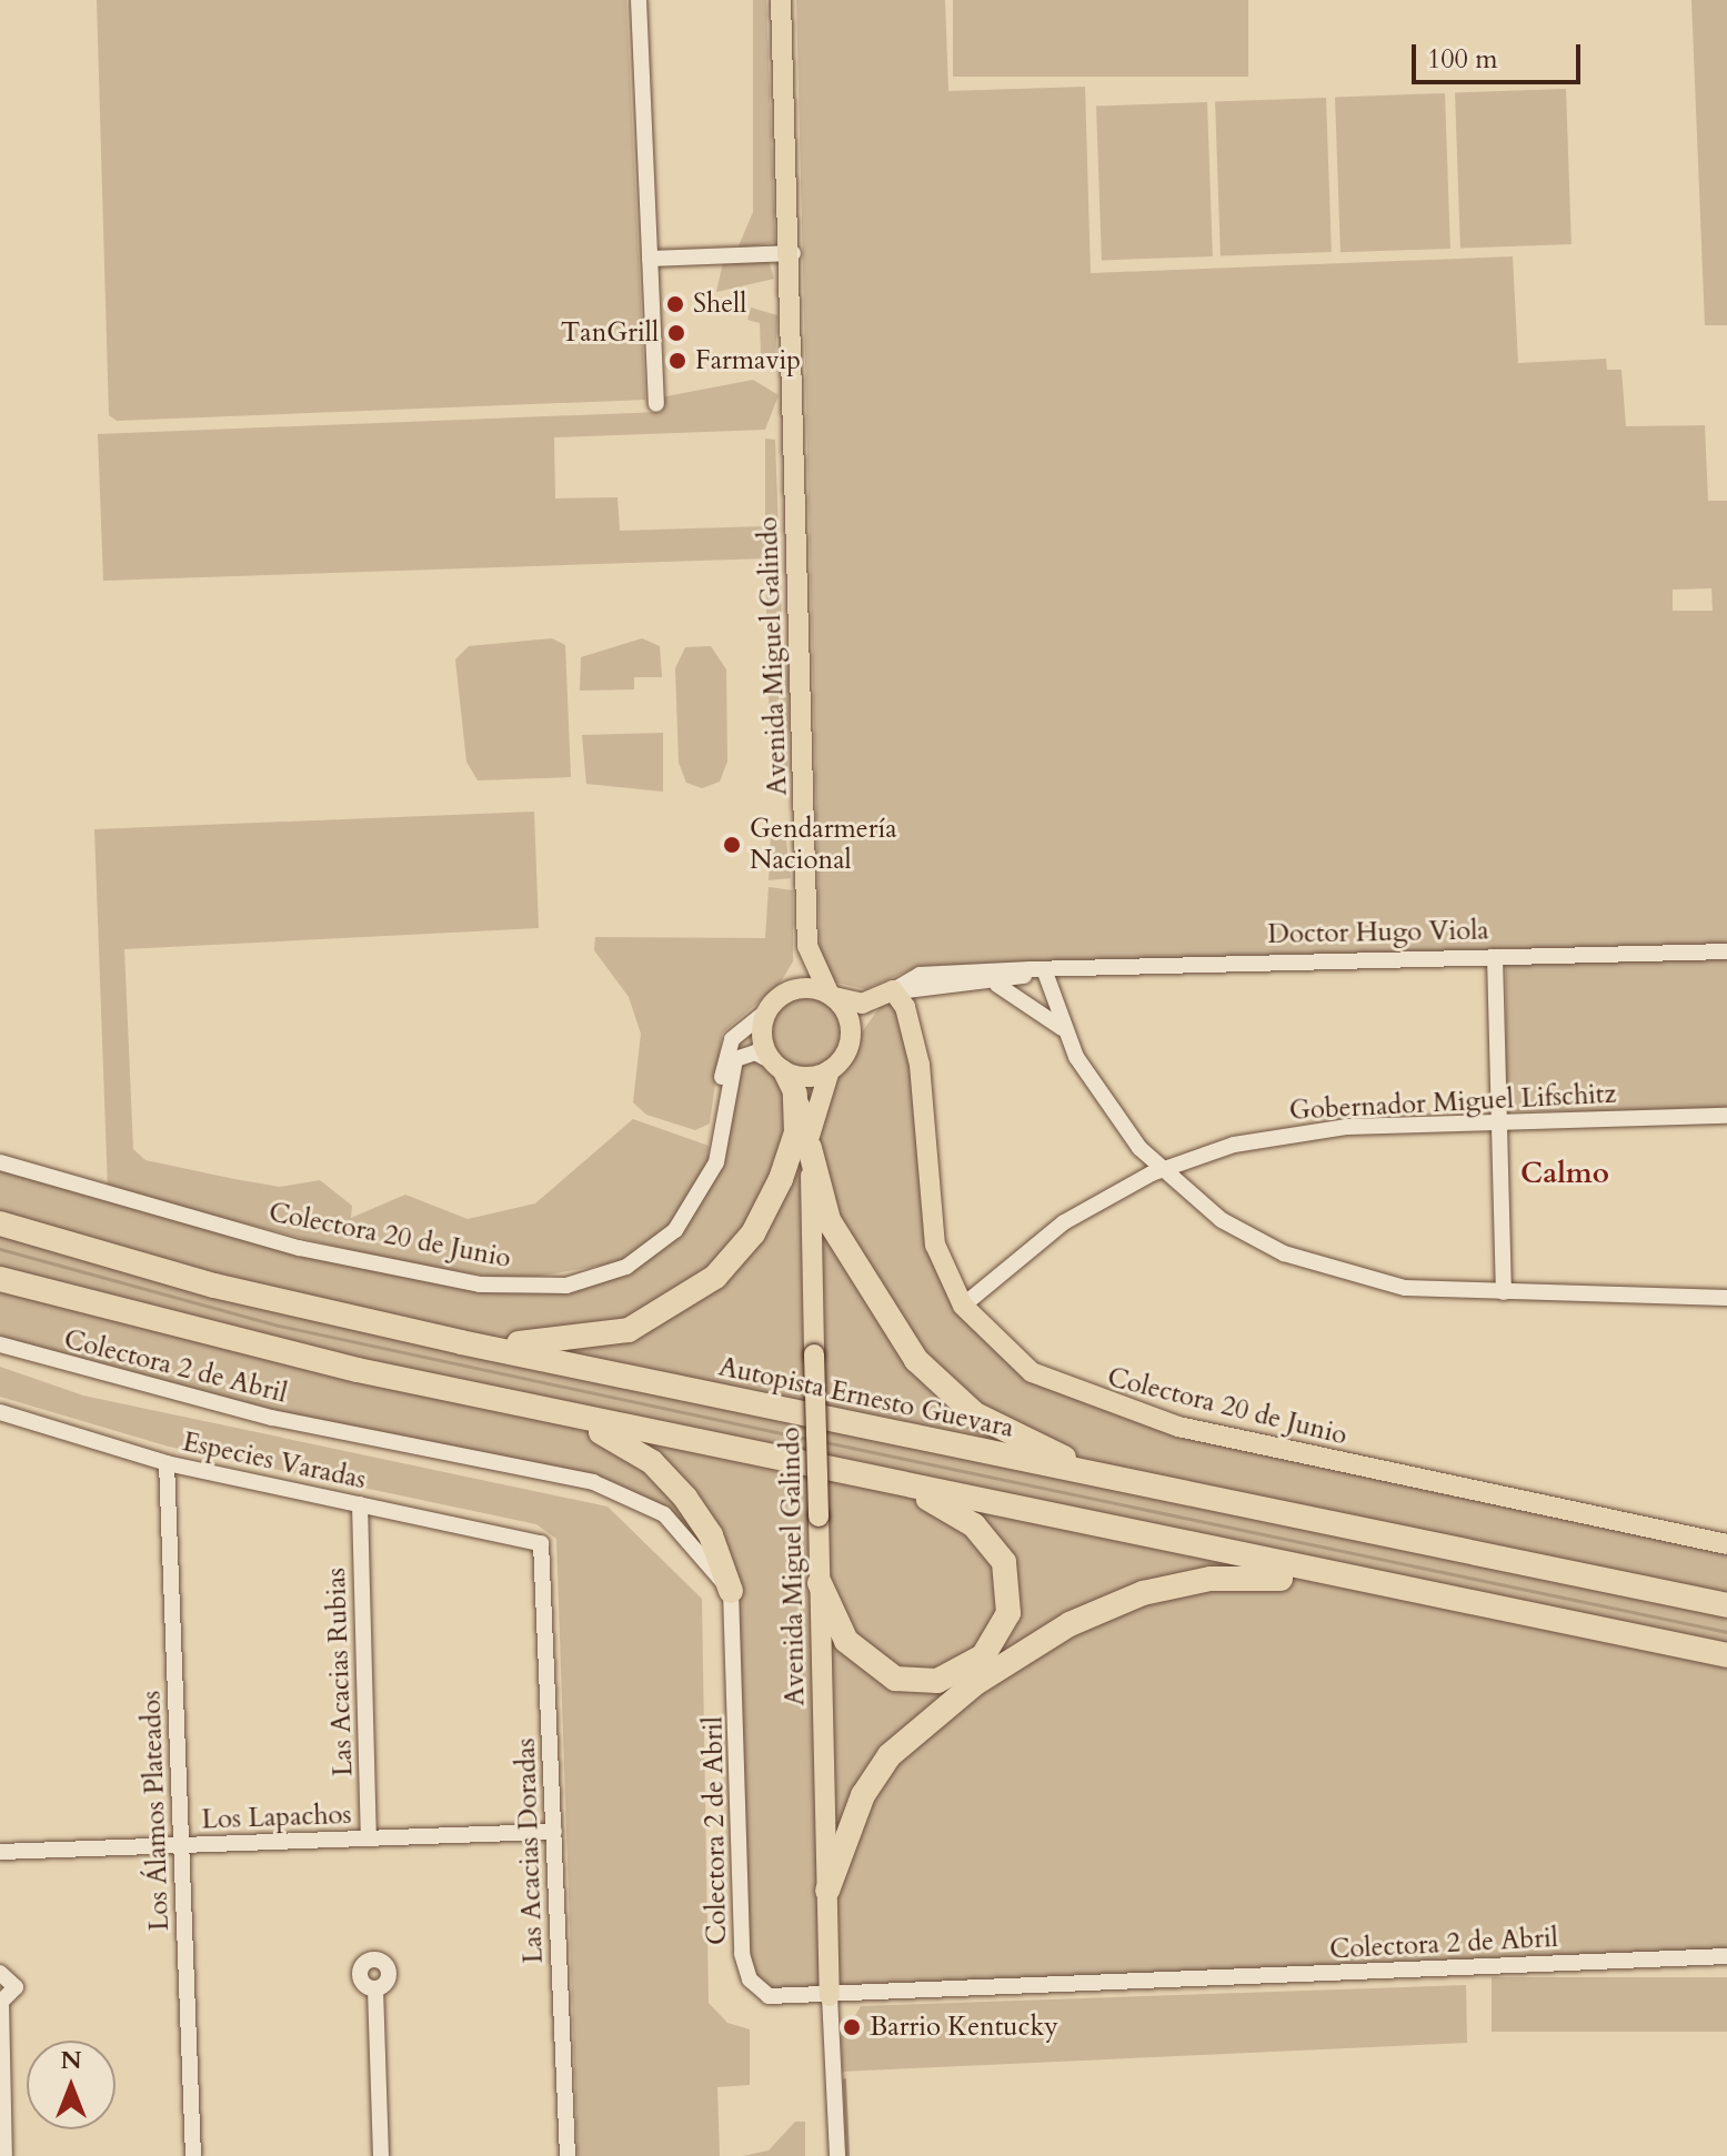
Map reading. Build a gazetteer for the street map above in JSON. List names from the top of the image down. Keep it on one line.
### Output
{"streets":{"highway":["Autopista Ernesto Guevara"],"main road":["Avenida Miguel Galindo","Doctor Hugo Viola","Colectora 20 de Junio"],"street":["Gobernador Miguel Lifschitz","Colectora 2 de Abril","Especies Varadas","Las Acacias Rubias","Los Álamos Plateados","Los Lapachos","Las Acacias Doradas"]},"crossings":[["Avenida Miguel Galindo","Doctor Hugo Viola"],["Avenida Miguel Galindo","Colectora 20 de Junio"],["Avenida Miguel Galindo","Colectora 2 de Abril"],["Doctor Hugo Viola","Colectora 20 de Junio"],["Gobernador Miguel Lifschitz","Colectora 20 de Junio"],["Especies Varadas","Las Acacias Rubias"],["Especies Varadas","Los Álamos Plateados"],["Especies Varadas","Las Acacias Doradas"],["Las Acacias Rubias","Los Lapachos"],["Los Álamos Plateados","Los Lapachos"],["Los Lapachos","Las Acacias Doradas"]],"districts":["Calmo"],"places":["Shell","TanGrill","Farmavip","Gendarmería Nacional","Barrio Kentucky"],"scale_bar":"100 m","north":"top"}
